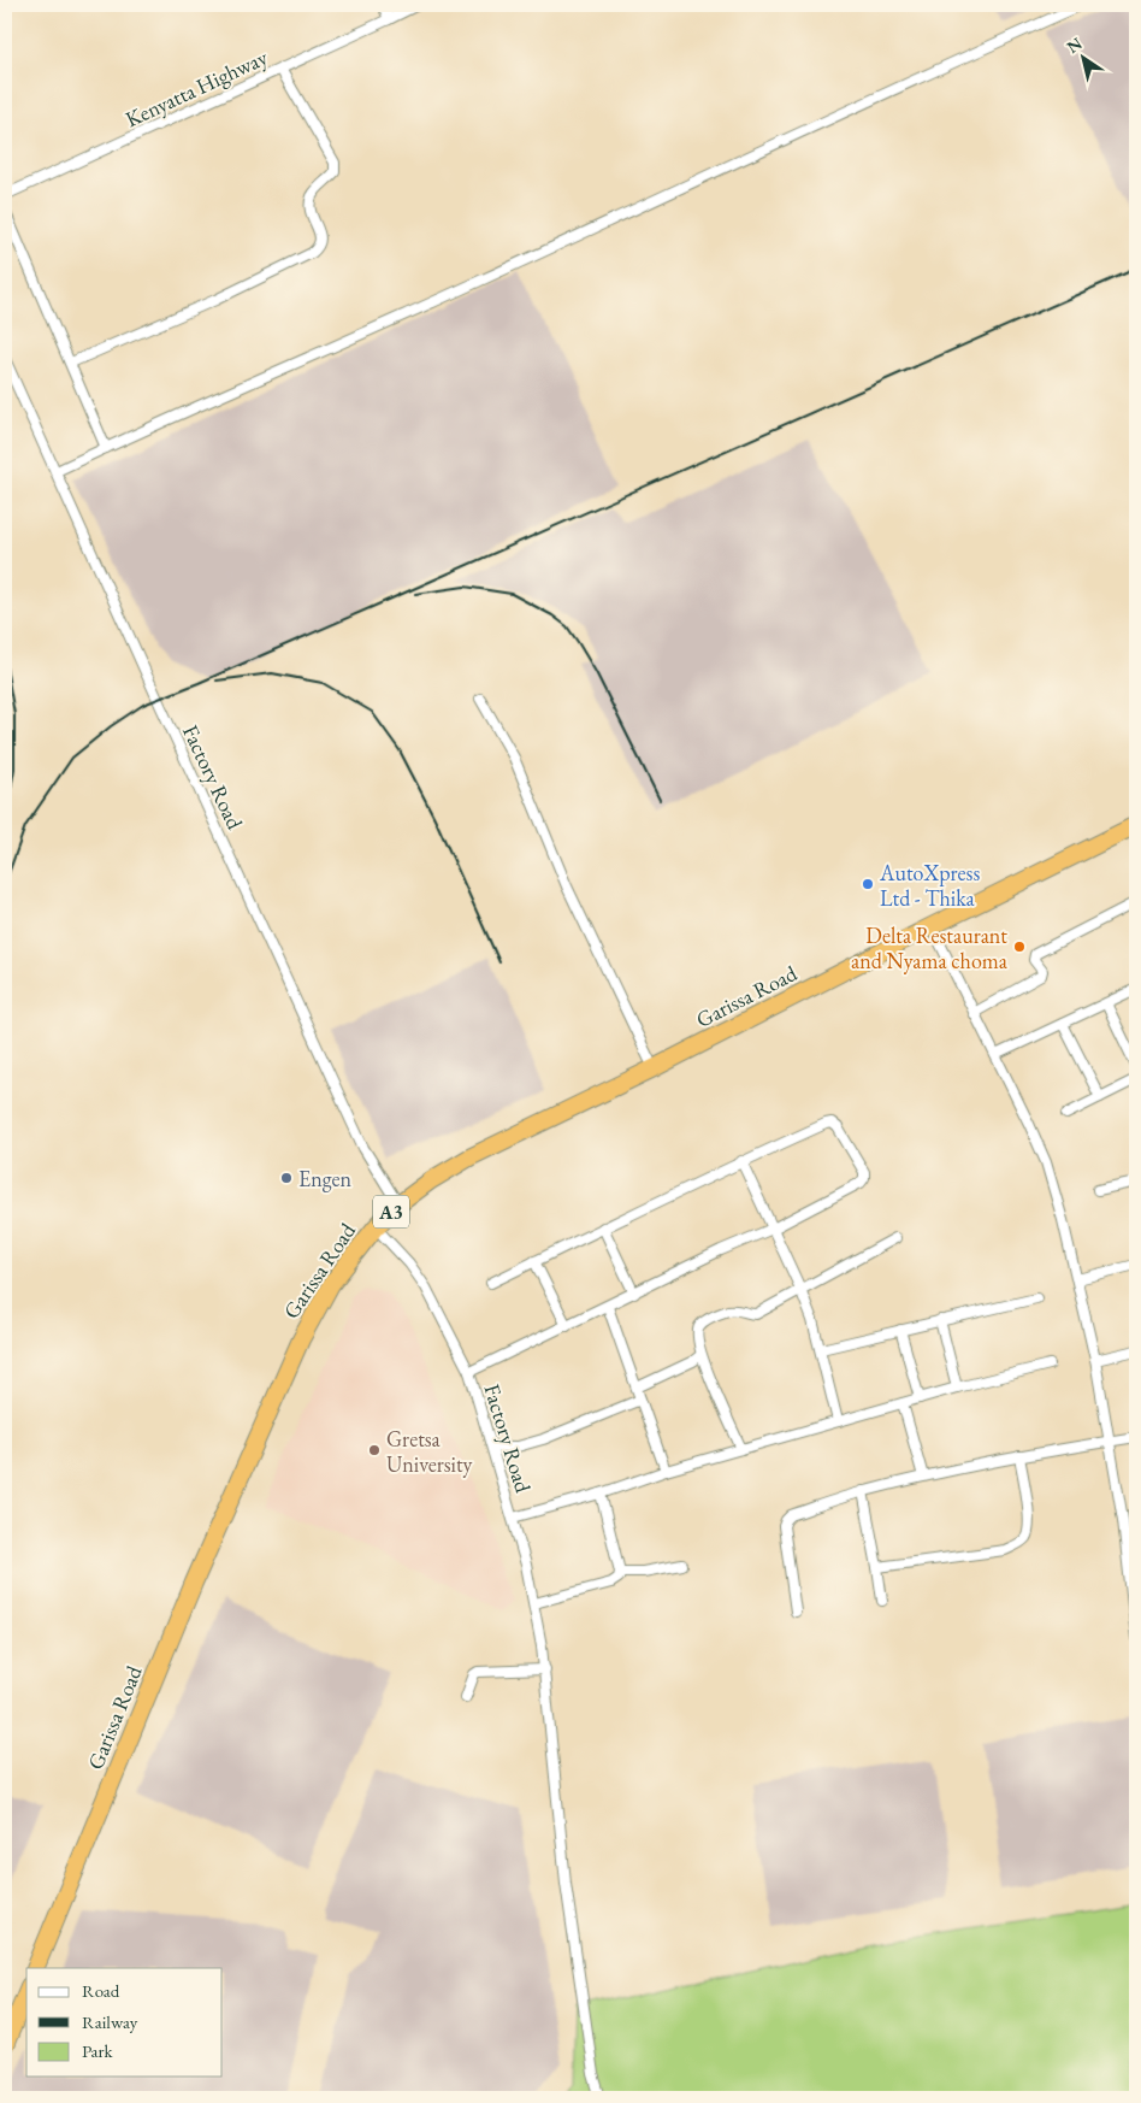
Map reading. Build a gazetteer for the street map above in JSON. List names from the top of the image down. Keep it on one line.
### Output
{"streets":{"highway":["Garissa Road","A3"],"street":["Kenyatta Highway","Factory Road"]},"crossings":[["Factory Road","Garissa Road"]],"places":["AutoXpress Ltd - Thika","Delta Restaurant and Nyama choma","Engen","Gretsa University"],"legend":["Road","Railway","Park"],"north":"top left"}
